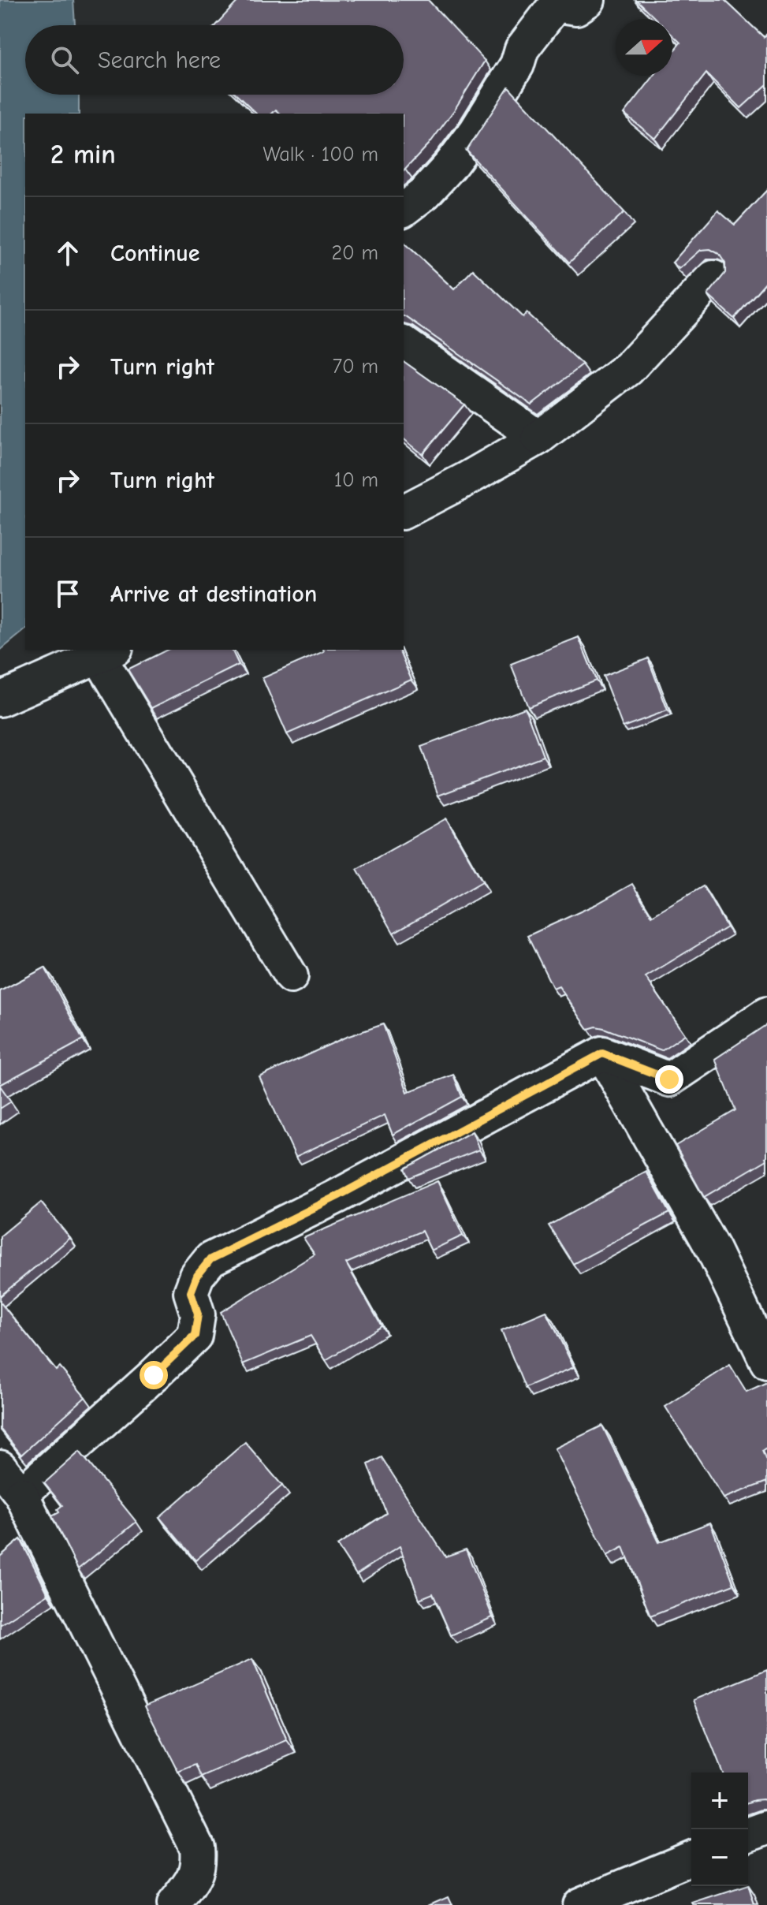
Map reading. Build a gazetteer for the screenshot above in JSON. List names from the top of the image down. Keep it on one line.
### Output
{"north":"right","page":{"search":"Search here","heading":["2 min","Walk · 100 m"],"list":[["Continue","20 m"],["Turn right","70 m"],["Turn right","10 m"],"Arrive at destination"],"map_buttons":["+","−"]}}
